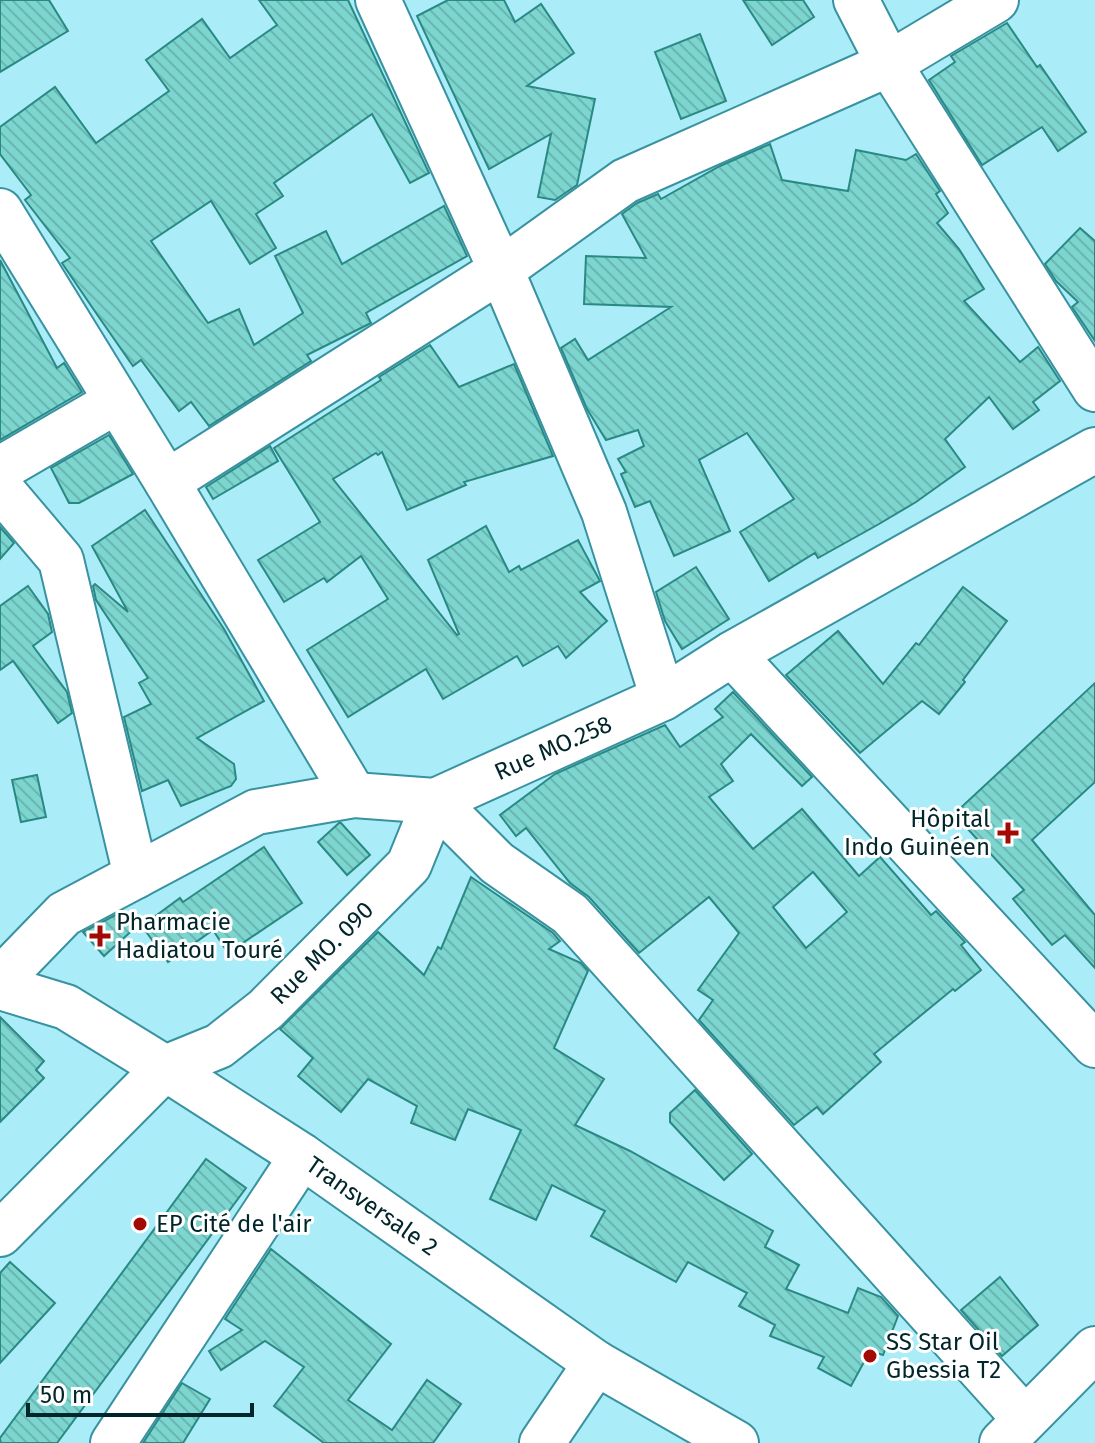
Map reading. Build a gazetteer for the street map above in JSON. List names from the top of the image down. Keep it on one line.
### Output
{"streets":{"street":["Rue MO.258","Rue MO. 090","Transversale 2"]},"crossings":[["Rue MO.258","Rue MO. 090"],["Rue MO. 090","Transversale 2"]],"places":{"health":["Hôpital Indo Guinéen","Pharmacie Hadiatou Touré"],"other":["EP Cité de l'air","SS Star Oil Gbessia T2"]},"scale_bar":"50 m"}
